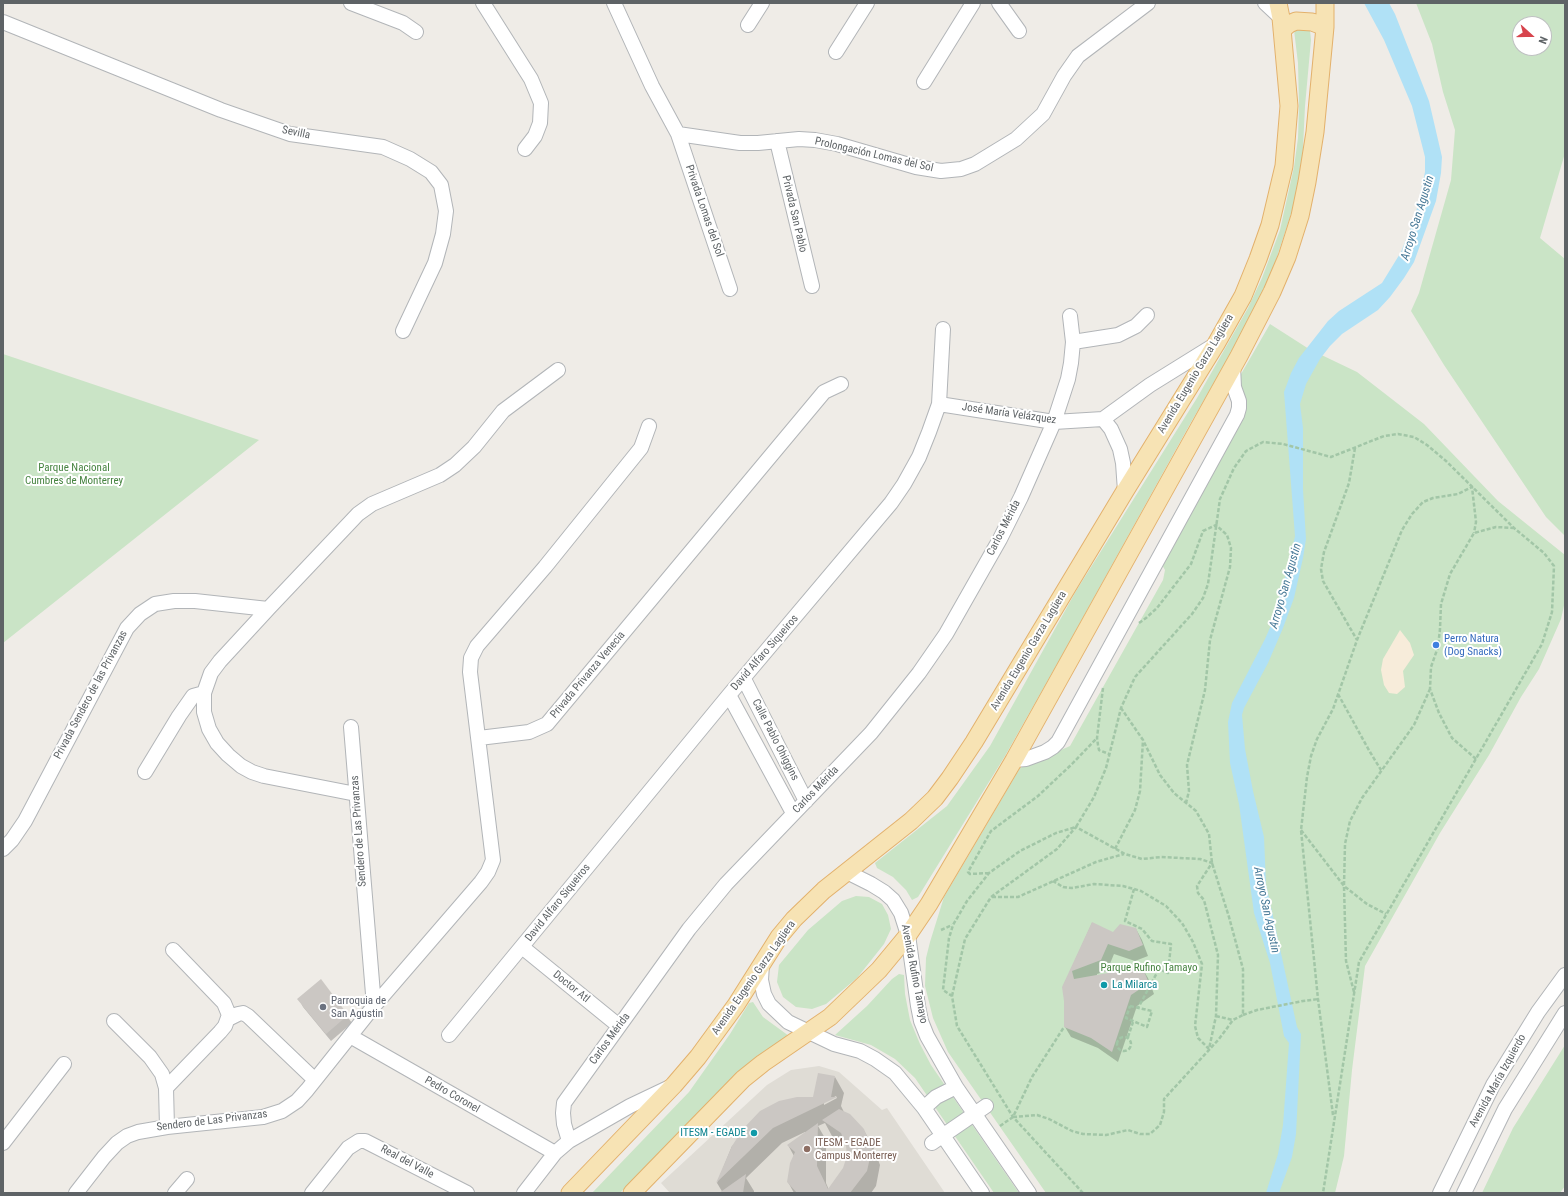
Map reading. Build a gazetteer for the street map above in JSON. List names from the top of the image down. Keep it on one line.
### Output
{"streets":{"main road":["Avenida Eugenio Garza Lagüera"],"street":["Sevilla","Prolongación Lomas del Sol","Privada Lomas del Sol","Privada San Pablo","José María Velázquez","Carlos Mérida","David Alfaro Siqueiros","Privada Privanza Venecia","Privada Sendero de las Privanzas","Calle Pablo Ohiggins","Sendero de Las Privanzas","Avenida Rufino Tamayo","Doctor Atl","Avenida María Izquierdo","Pedro Coronel","Real del Valle"]},"crossings":[["Prolongación Lomas del Sol","Privada Lomas del Sol"],["Prolongación Lomas del Sol","Privada San Pablo"],["Avenida Eugenio Garza Lagüera","Avenida Rufino Tamayo"],["José María Velázquez","Carlos Mérida"],["José María Velázquez","David Alfaro Siqueiros"],["Carlos Mérida","Calle Pablo Ohiggins"],["Carlos Mérida","Doctor Atl"],["David Alfaro Siqueiros","Calle Pablo Ohiggins"],["David Alfaro Siqueiros","Doctor Atl"],["Privada Privanza Venecia","Sendero de Las Privanzas"],["Sendero de Las Privanzas","Pedro Coronel"]],"water":["Arroyo San Agustin"],"parks":["Parque Nacional Cumbres de Monterrey","Parque Rufino Tamayo"],"places":["Perro Natura (Dog Snacks)","La Milarca","Parroquia de San Agustin","ITESM - EGADE","ITESM - EGADE Campus Monterrey"],"north":"right"}
